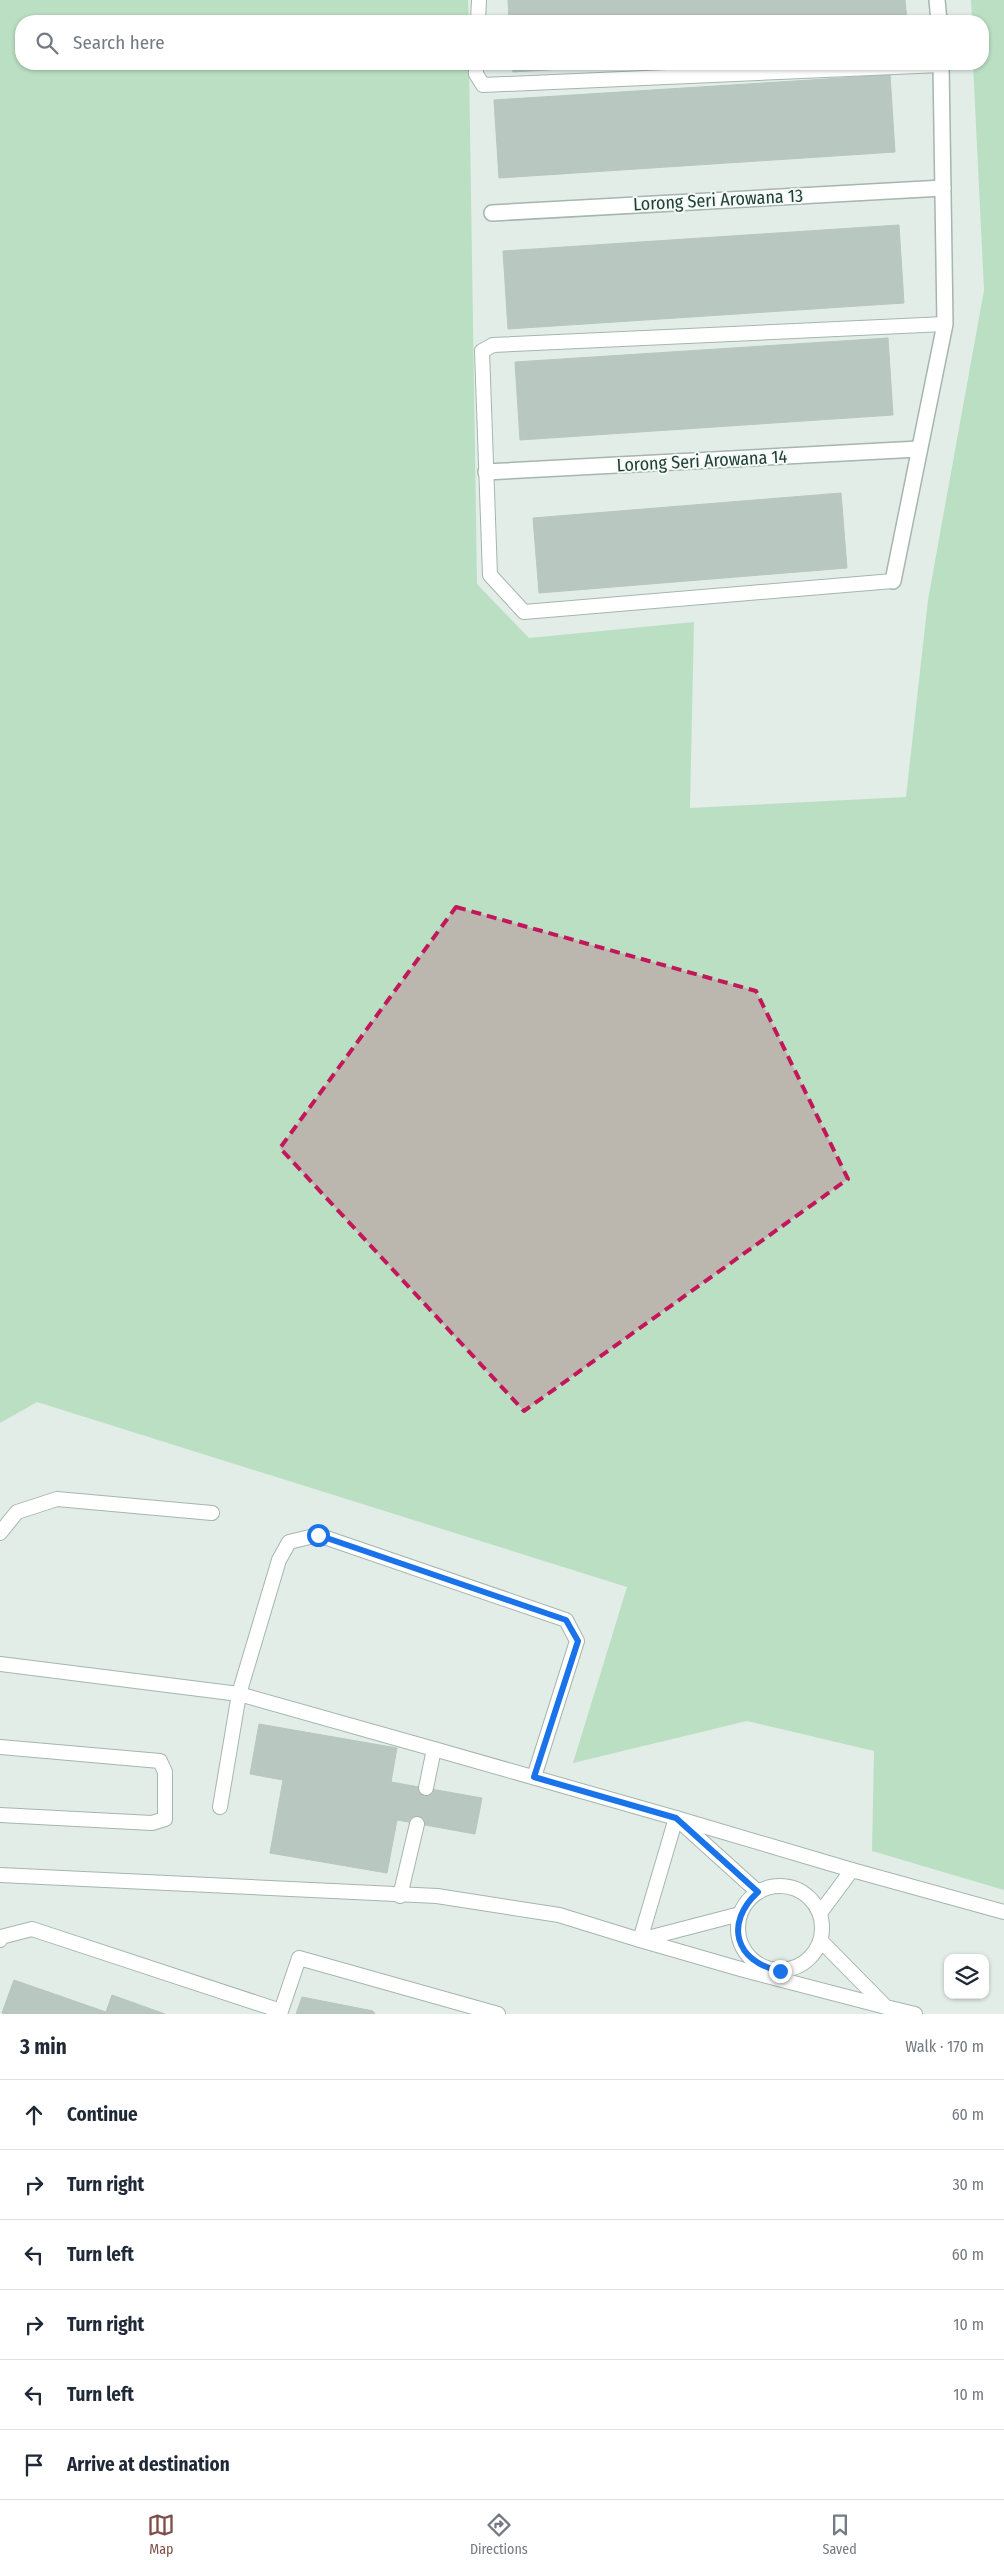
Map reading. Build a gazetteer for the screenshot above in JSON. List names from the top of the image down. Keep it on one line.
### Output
{"streets":{"street":["Lorong Seri Arowana 13","Lorong Seri Arowana 14"]},"page":{"search":"Search here","heading":["3 min","Walk · 170 m"],"list":[["Continue","60 m"],["Turn right","30 m"],["Turn left","60 m"],["Turn right","10 m"],["Turn left","10 m"],"Arrive at destination"],"nav":["Map","Directions","Saved"]}}
